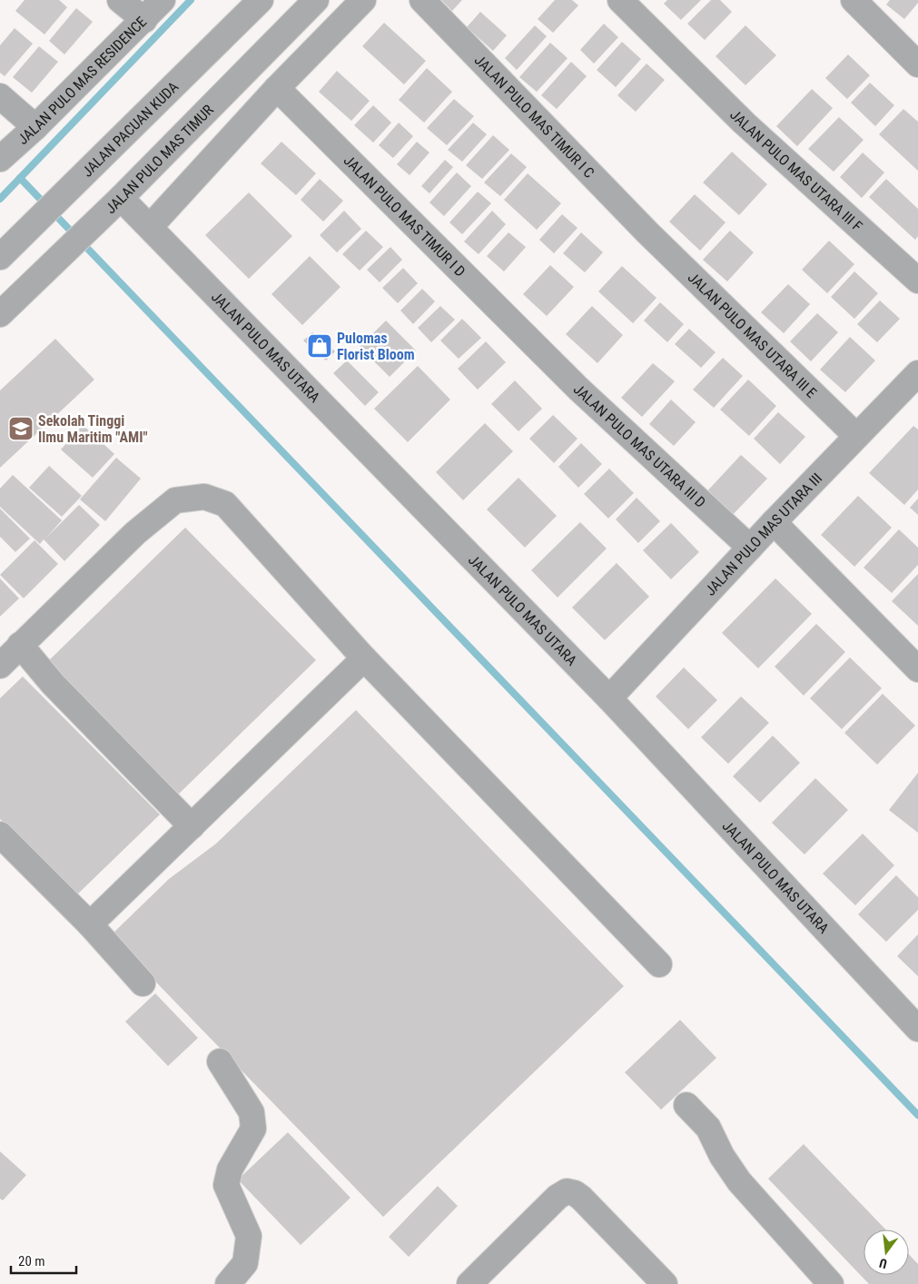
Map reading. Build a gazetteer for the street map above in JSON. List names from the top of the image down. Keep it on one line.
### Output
{"streets":{"street":["JALAN PULO MAS RESIDENCE","JALAN PULO MAS TIMUR I C","JALAN PACUAN KUDA","JALAN PULO MAS TIMUR","JALAN PULO MAS UTARA III F","JALAN PULO MAS TIMUR I D","JALAN PULO MAS UTARA III E","JALAN PULO MAS UTARA","JALAN PULO MAS UTARA III D","JALAN PULO MAS UTARA III"]},"crossings":[["JALAN PULO MAS TIMUR I C","JALAN PULO MAS UTARA III E"],["JALAN PULO MAS TIMUR","JALAN PULO MAS UTARA"],["JALAN PULO MAS TIMUR I D","JALAN PULO MAS UTARA III D"],["JALAN PULO MAS UTARA III E","JALAN PULO MAS UTARA III"],["JALAN PULO MAS UTARA","JALAN PULO MAS UTARA III"],["JALAN PULO MAS UTARA III D","JALAN PULO MAS UTARA III"]],"places":{"shop":["Pulomas Florist Bloom"],"school or university":["Sekolah Tinggi Ilmu Maritim \"AMI\""]},"scale_bar":"20 m","north":"bottom"}
